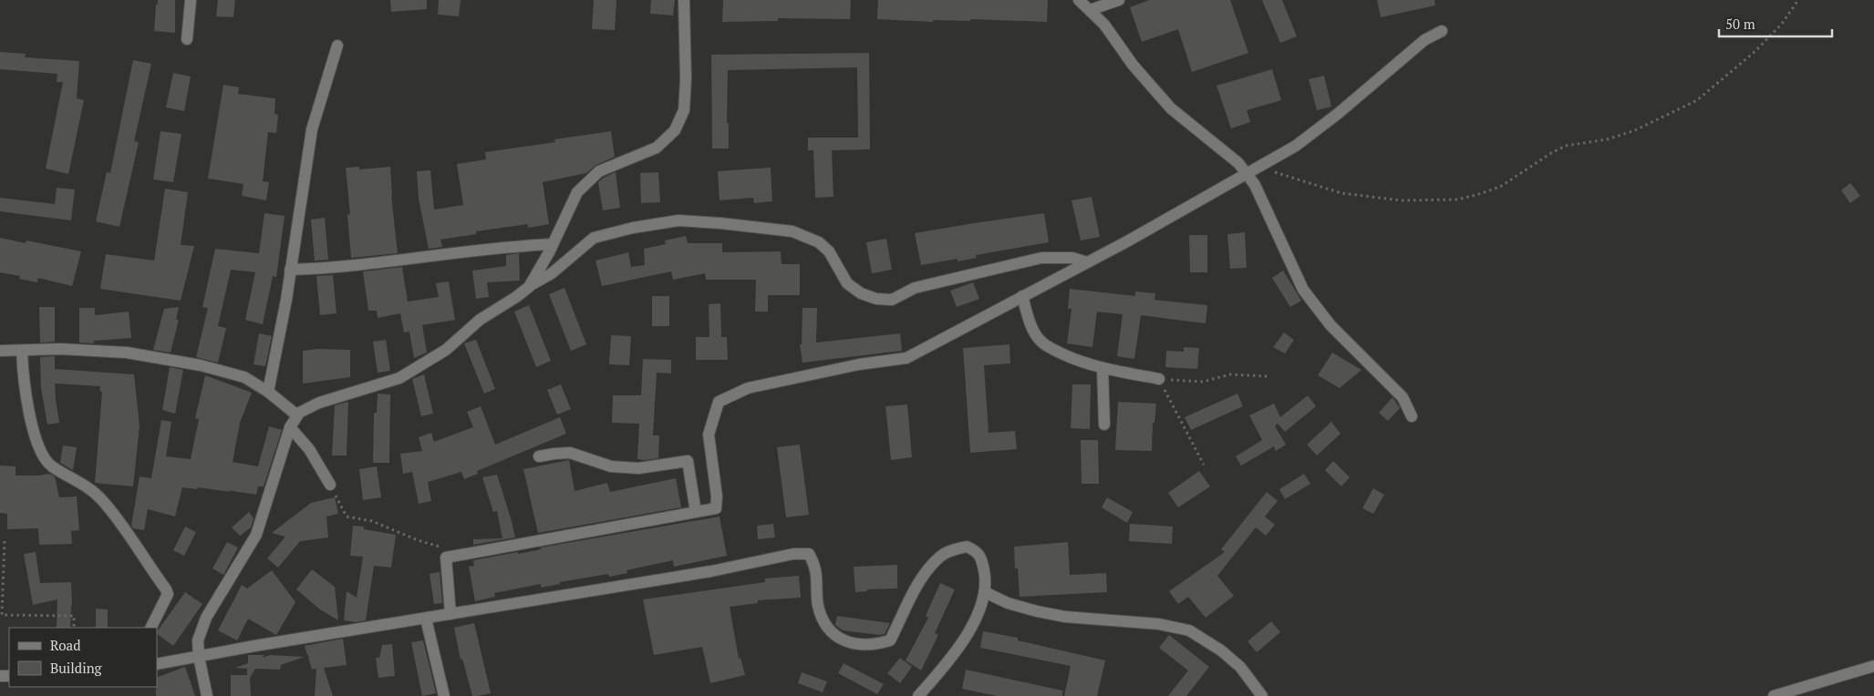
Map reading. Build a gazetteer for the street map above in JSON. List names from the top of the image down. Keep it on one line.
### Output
{"legend":["Road","Building"],"scale_bar":"50 m"}
